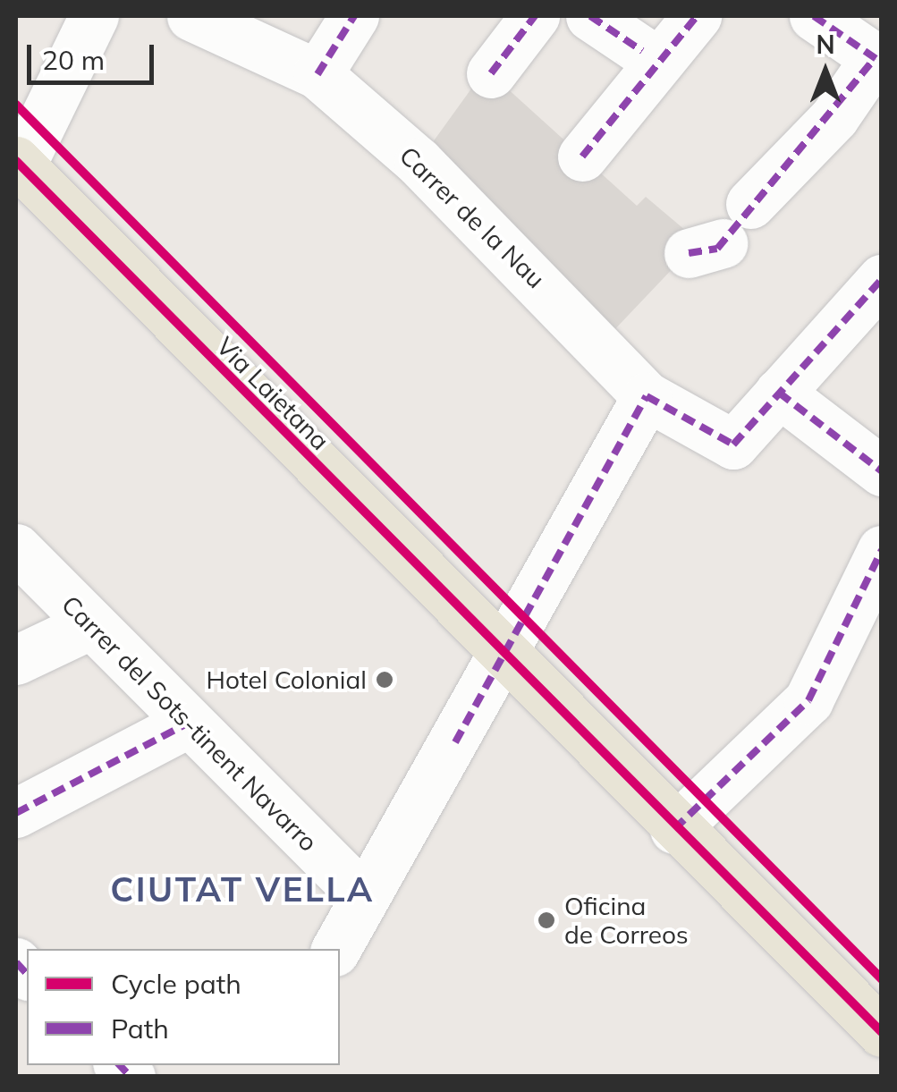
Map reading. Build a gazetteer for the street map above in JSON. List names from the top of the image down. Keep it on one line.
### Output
{"streets":{"main road":["Via Laietana"],"street":["Carrer de la Nau","Carrer del Sots-tinent Navarro"]},"districts":["CIUTAT VELLA"],"places":["Hotel Colonial","Oficina de Correos"],"legend":["Cycle path","Path"],"scale_bar":"20 m","north":"top"}
